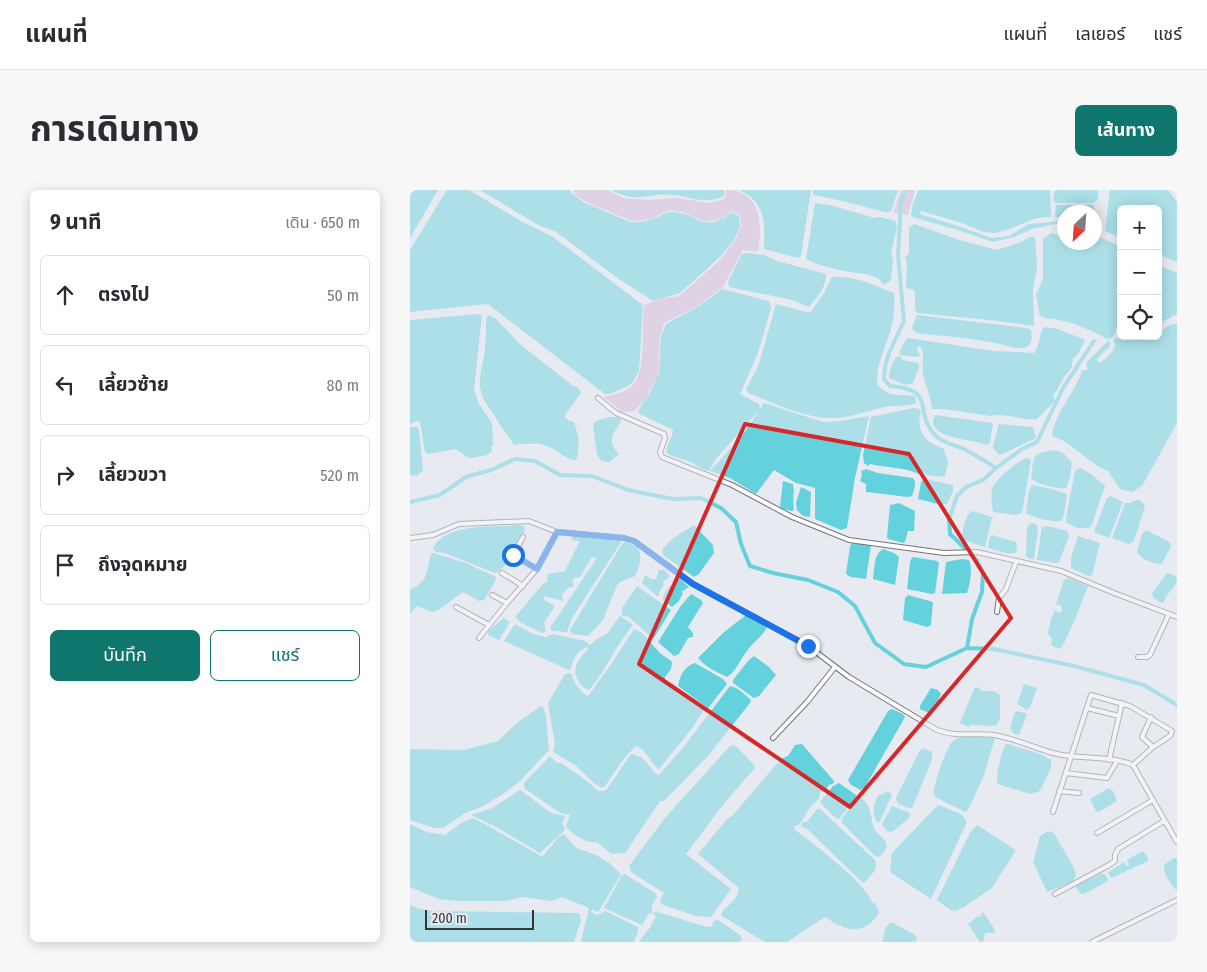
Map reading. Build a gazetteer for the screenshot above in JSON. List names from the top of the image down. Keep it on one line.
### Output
{"scale_bar":"200 m","north":"bottom left","page":{"header":"แผนที่","nav":["แผนที่","เลเยอร์","แชร์"],"title":"การเดินทาง","buttons":["เส้นทาง",["บันทึก","แชร์"]],"heading":["9 นาที","เดิน · 650 m"],"map_buttons":["+","−"],"list":[["ตรงไป","50 m"],["เลี้ยวซ้าย","80 m"],["เลี้ยวขวา","520 m"],"ถึงจุดหมาย"],"scale":"200 m"}}
